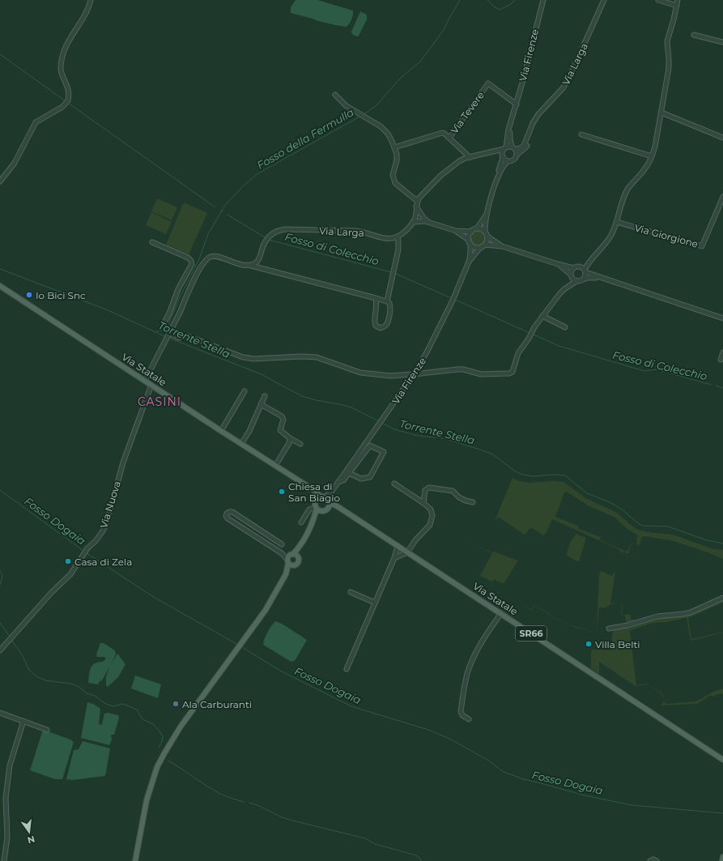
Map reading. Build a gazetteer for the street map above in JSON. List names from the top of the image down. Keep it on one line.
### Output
{"streets":{"main road":["Via Statale","SR66"],"street":["Via Firenze","Via Larga","Via Tevere","Via Giorgione","Via Nuova"]},"crossings":[["Via Firenze","Via Larga"],["Via Firenze","Via Tevere"],["Via Firenze","Via Statale"],["Via Statale","Via Nuova"]],"districts":["CASINI"],"water":["Fosso della Fermulla","Fosso di Colecchio","Torrente Stella","Fosso Dogaia"],"places":["Io Bici Snc","Chiesa di San Biagio","Casa di Zela","Villa Belti","Ala Carburanti"],"north":"bottom"}
